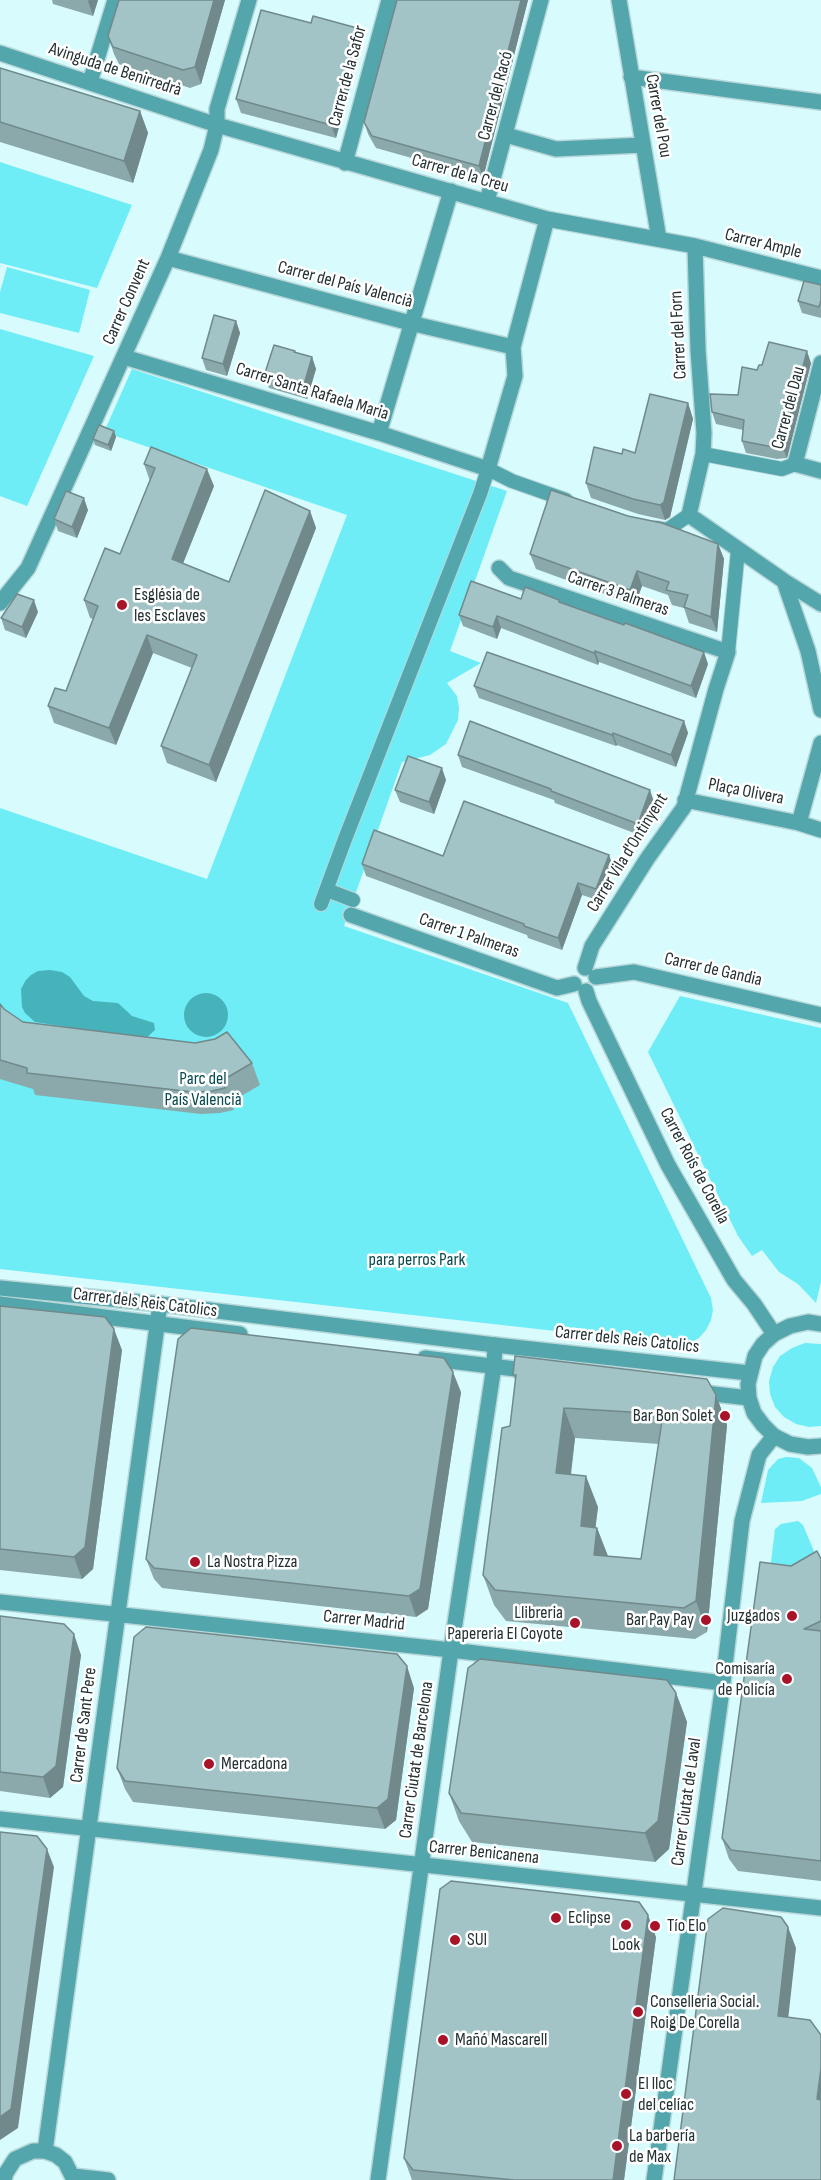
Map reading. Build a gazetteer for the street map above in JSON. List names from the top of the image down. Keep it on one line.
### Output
{"streets":{"street":["Avinguda de Benirredrà","Carrer de la Safor","Carrer del Racó","Carrer del Pou","Carrer de la Creu","Carrer Ample","Carrer del País Valencià","Carrer Convent","Carrer del Forn","Carrer Santa Rafaela Maria","Carrer del Dau","Carrer 3 Palmeras","Plaça Olivera","Carrer Vila d'Ontinyent","Carrer 1 Palmeras","Carrer de Gandia","Carrer Roís de Corella","Carrer dels Reis Catolics","Carrer Madrid","Carrer de Sant Pere","Carrer Ciutat de Barcelona","Carrer Ciutat de Laval","Carrer Benicanena"]},"crossings":[["Avinguda de Benirredrà","Carrer de la Creu"],["Avinguda de Benirredrà","Carrer Convent"],["Carrer de la Safor","Carrer de la Creu"],["Carrer del Racó","Carrer de la Creu"],["Carrer del Pou","Carrer de la Creu"],["Carrer de la Creu","Carrer Ample"],["Carrer de la Creu","Carrer Convent"],["Carrer de la Creu","Carrer del Forn"],["Carrer Ample","Carrer del Forn"],["Carrer del País Valencià","Carrer Convent"],["Carrer Convent","Carrer Santa Rafaela Maria"],["Carrer 3 Palmeras","Carrer Vila d'Ontinyent"],["Plaça Olivera","Carrer Vila d'Ontinyent"],["Carrer Vila d'Ontinyent","Carrer de Gandia"],["Carrer 1 Palmeras","Carrer Roís de Corella"],["Carrer dels Reis Catolics","Carrer de Sant Pere"],["Carrer dels Reis Catolics","Carrer Ciutat de Barcelona"],["Carrer Madrid","Carrer de Sant Pere"],["Carrer Madrid","Carrer Ciutat de Barcelona"],["Carrer Madrid","Carrer Ciutat de Laval"],["Carrer de Sant Pere","Carrer Benicanena"],["Carrer Ciutat de Barcelona","Carrer Benicanena"],["Carrer Ciutat de Laval","Carrer Benicanena"]],"parks":["Parc del País Valencià","para perros Park"],"places":["Església de les Esclaves","Bar Bon Solet","La Nostra Pizza","Juzgados","Bar Pay Pay","Llibreria Papereria El Coyote","Comisaría de Policía","Mercadona","Eclipse","Look","Tío Elo","SUI","Conselleria Social. Roig De Corella","Mañó Mascarell","El lloc del celíac","La barbería de Max"]}
